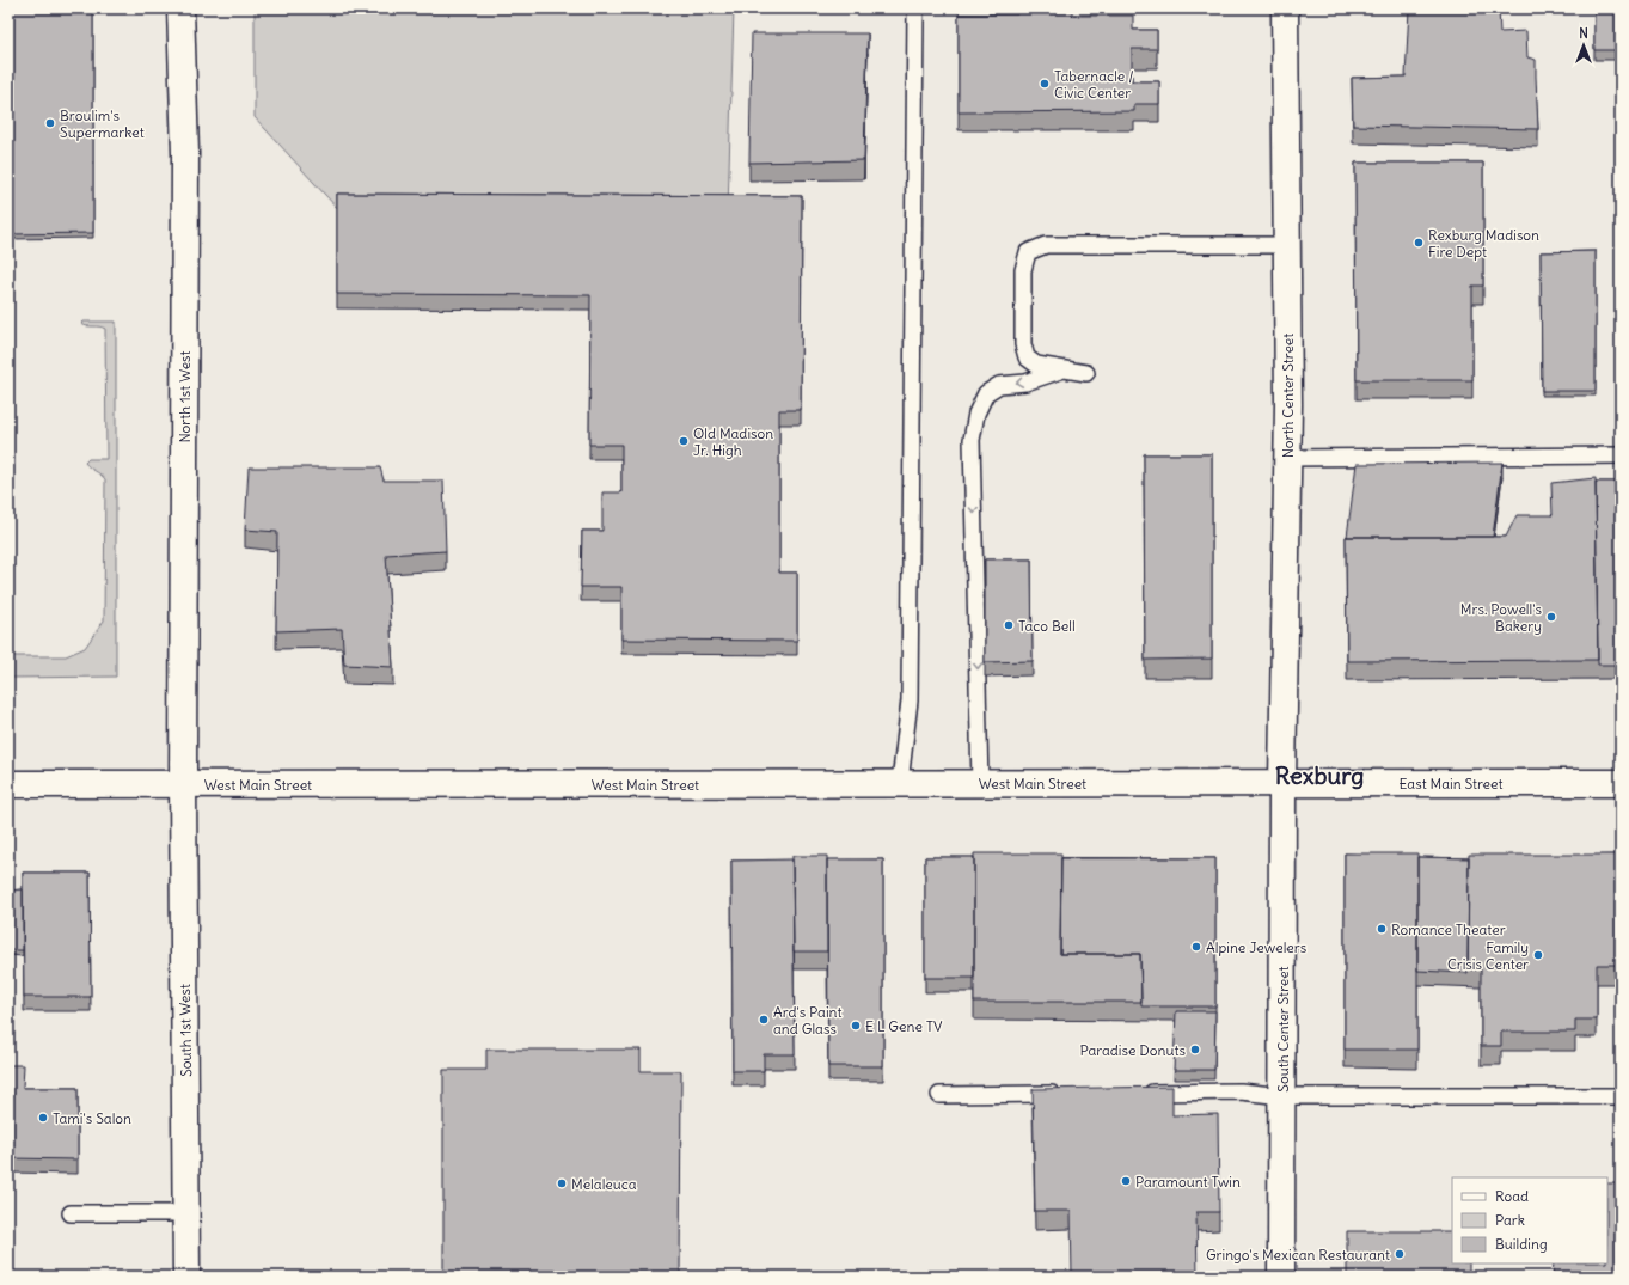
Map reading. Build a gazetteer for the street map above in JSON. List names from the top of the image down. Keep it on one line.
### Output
{"streets":{"street":["North Center Street","North 1st West","West Main Street","East Main Street","South Center Street","South 1st West"]},"crossings":[["North Center Street","West Main Street"],["North Center Street","East Main Street"],["North Center Street","South Center Street"],["North 1st West","West Main Street"],["North 1st West","South 1st West"],["West Main Street","East Main Street"],["West Main Street","South Center Street"],["West Main Street","South 1st West"],["East Main Street","South Center Street"]],"districts":["Rexburg"],"places":["Tabernacle / Civic Center","Broulim's Supermarket","Rexburg Madison Fire Dept","Old Madison Jr. High","Mrs. Powell's Bakery","Taco Bell","Romance Theater","Alpine Jewelers","Family Crisis Center","Ard's Paint and Glass","E L Gene TV","Paradise Donuts","Tami's Salon","Paramount Twin","Melaleuca","Gringo's Mexican Restaurant"],"legend":["Road","Park","Building"],"north":"top"}
